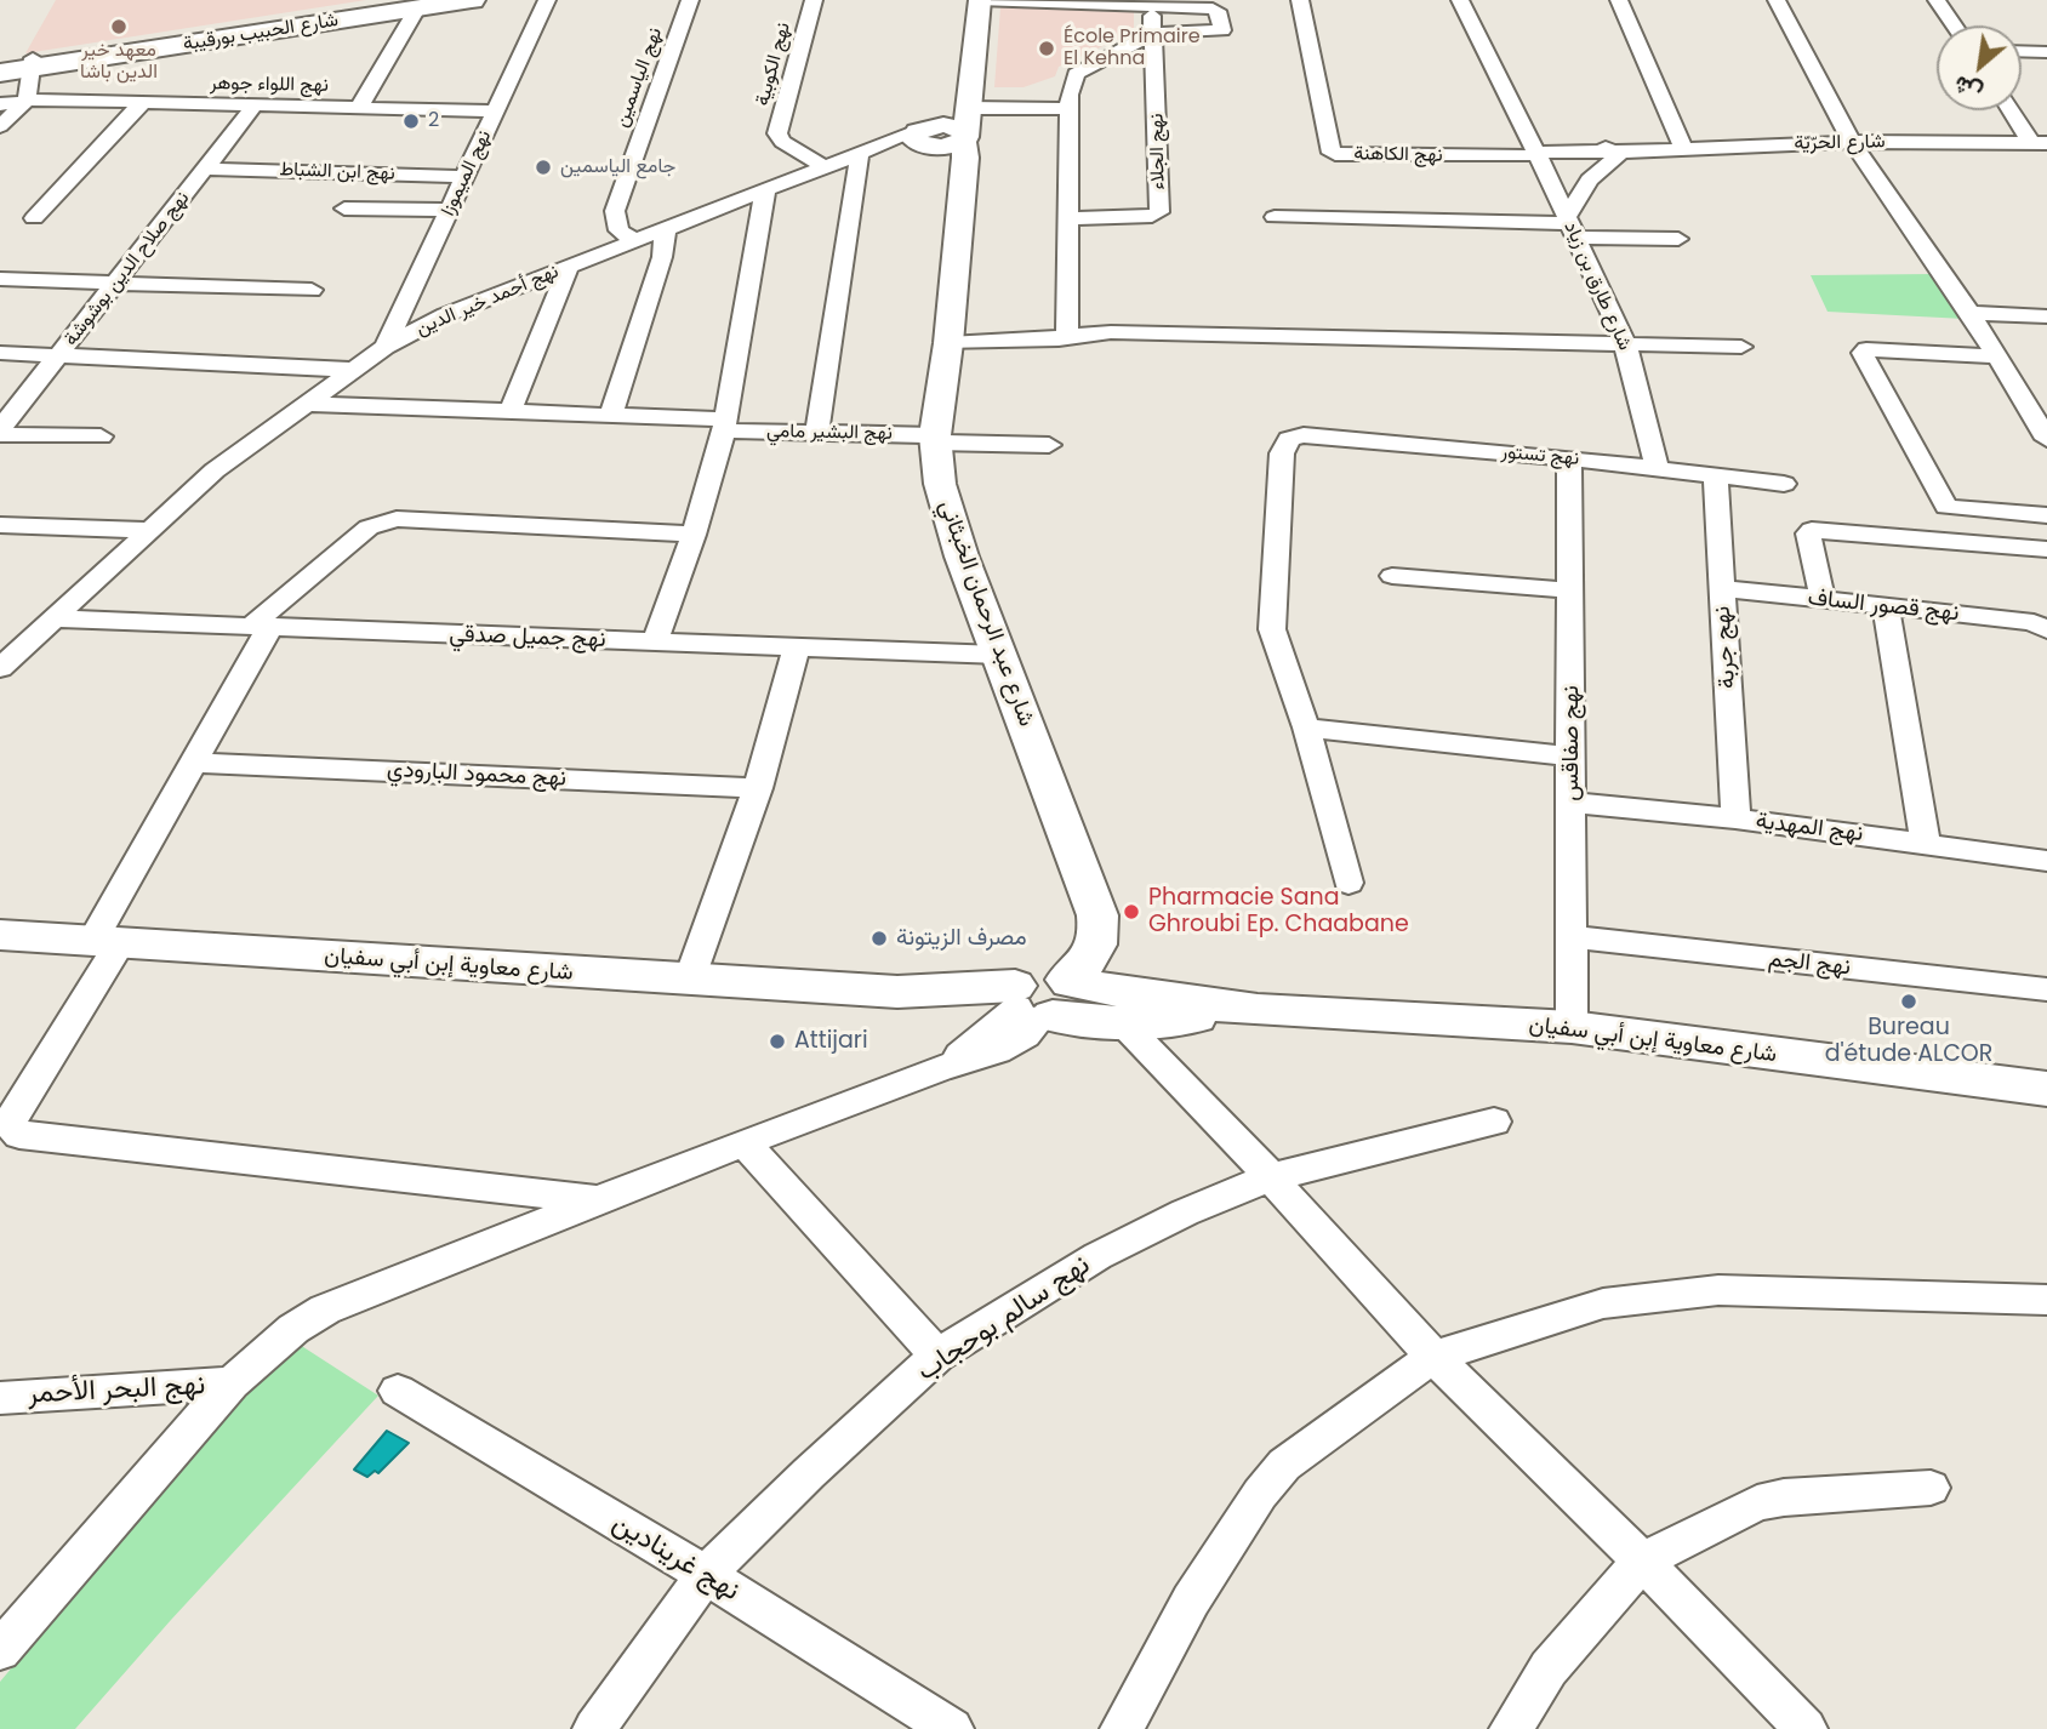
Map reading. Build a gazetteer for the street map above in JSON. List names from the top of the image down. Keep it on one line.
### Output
{"streets":{"main road":["شارع الحبيب بورقيبة","شارع عبد الرحمان الخبثاني","شارع معاوية إبن أبي سفيان"],"street":["نهج الكوبية","نهج الياسمين","نهج اللواء جوهر","شارع الحرّيّة","نهج الجلاء","نهج الكاهنة","نهج ابن الشباط","نهج الميموزا","نهج صلاح الدين بوشوشة","شارع طارق بن زياد","نهج أحمد خير الدين","نهج البشير مامي","نهج تستور","نهج قصور الساف","نهج جميل صدقي","نهج جربة","نهج صفاقس","نهج محمود البارودي","نهج المهدية","نهج الجم","نهج سالم بوحجاب","نهج البحر الأحمر","نهج غرينادين"]},"crossings":[["نهج الكوبية","نهج أحمد خير الدين"],["نهج اللواء جوهر","نهج الميموزا"],["نهج اللواء جوهر","نهج صلاح الدين بوشوشة"],["شارع الحرّيّة","نهج الكاهنة"],["شارع الحرّيّة","شارع طارق بن زياد"],["نهج الكاهنة","شارع طارق بن زياد"],["نهج ابن الشباط","نهج الميموزا"],["نهج ابن الشباط","نهج صلاح الدين بوشوشة"],["نهج الميموزا","نهج أحمد خير الدين"],["شارع طارق بن زياد","نهج تستور"],["نهج أحمد خير الدين","نهج البشير مامي"],["نهج أحمد خير الدين","شارع عبد الرحمان الخبثاني"],["نهج أحمد خير الدين","نهج جميل صدقي"],["نهج البشير مامي","شارع عبد الرحمان الخبثاني"],["نهج تستور","نهج جربة"],["نهج تستور","نهج صفاقس"],["نهج قصور الساف","نهج جربة"],["شارع عبد الرحمان الخبثاني","نهج جميل صدقي"],["نهج جربة","نهج المهدية"],["نهج صفاقس","نهج المهدية"],["نهج صفاقس","نهج الجم"],["نهج صفاقس","شارع معاوية إبن أبي سفيان"],["نهج سالم بوحجاب","نهج غرينادين"]],"places":["معهد خير الدين باشا","École Primaire El Kehna","2","جامع الياسمين","Pharmacie Sana Ghroubi Ep. Chaabane","مصرف الزيتونة","Bureau d'étude ALCOR","Attijari"],"north":"bottom left"}
